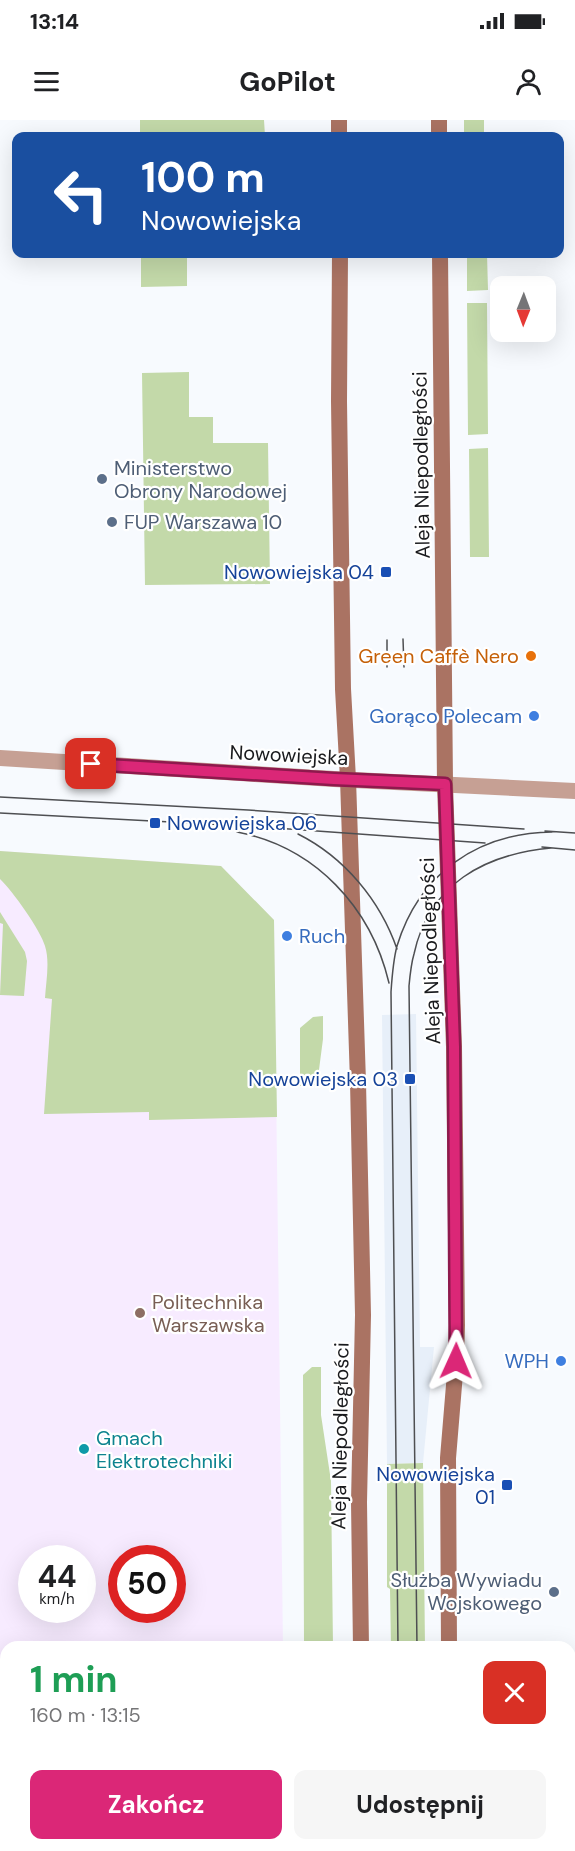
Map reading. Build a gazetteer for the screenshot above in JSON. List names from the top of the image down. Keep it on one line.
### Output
{"streets":{"main road":["Aleja Niepodległości"],"street":["Nowowiejska"]},"crossings":[["Aleja Niepodległości","Nowowiejska"]],"places":{"other":["Ministerstwo Obrony Narodowej","FUP Warszawa 10","Green Caffè Nero","Gorąco Polecam","Ruch","Politechnika Warszawska","WPH","Gmach Elektrotechniki","Służba Wywiadu Wojskowego"],"transit":["Nowowiejska 04","Nowowiejska 06","Nowowiejska 03","Nowowiejska 01"]},"north":"bottom","page":{"status":"13:14","header":"GoPilot","turn":["100 m","Nowowiejska"],"speed":"44 km/h","limit":"50","heading":["1 min","160 m · 13:15"],"buttons":["Zakończ","Udostępnij"]}}
